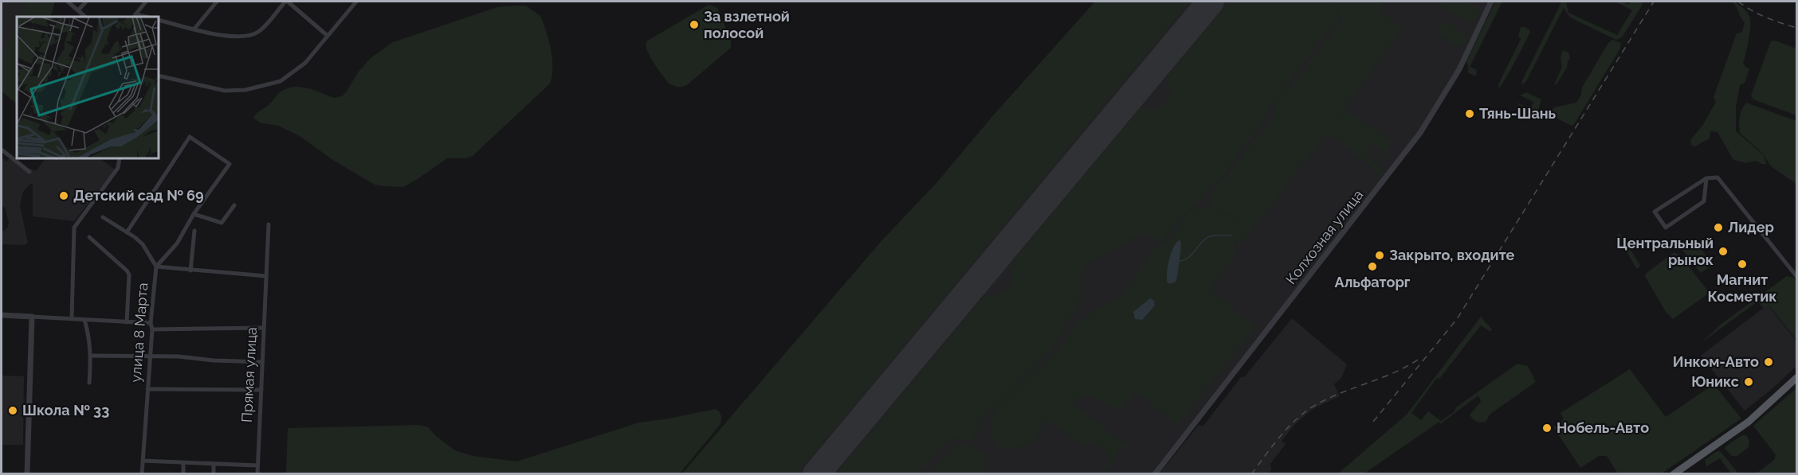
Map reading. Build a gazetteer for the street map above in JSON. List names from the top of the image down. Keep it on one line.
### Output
{"streets":{"street":["Колхозная улица","улица 8 Марта","Прямая улица"]},"places":["За взлетной полосой","Тянь-Шань","Детский сад № 69","Лидер","Центральный рынок","Закрыто, входите","Магнит Косметик","Альфаторг","Инком-Авто","Юникс","Школа № 33","Нобель-Авто"]}
